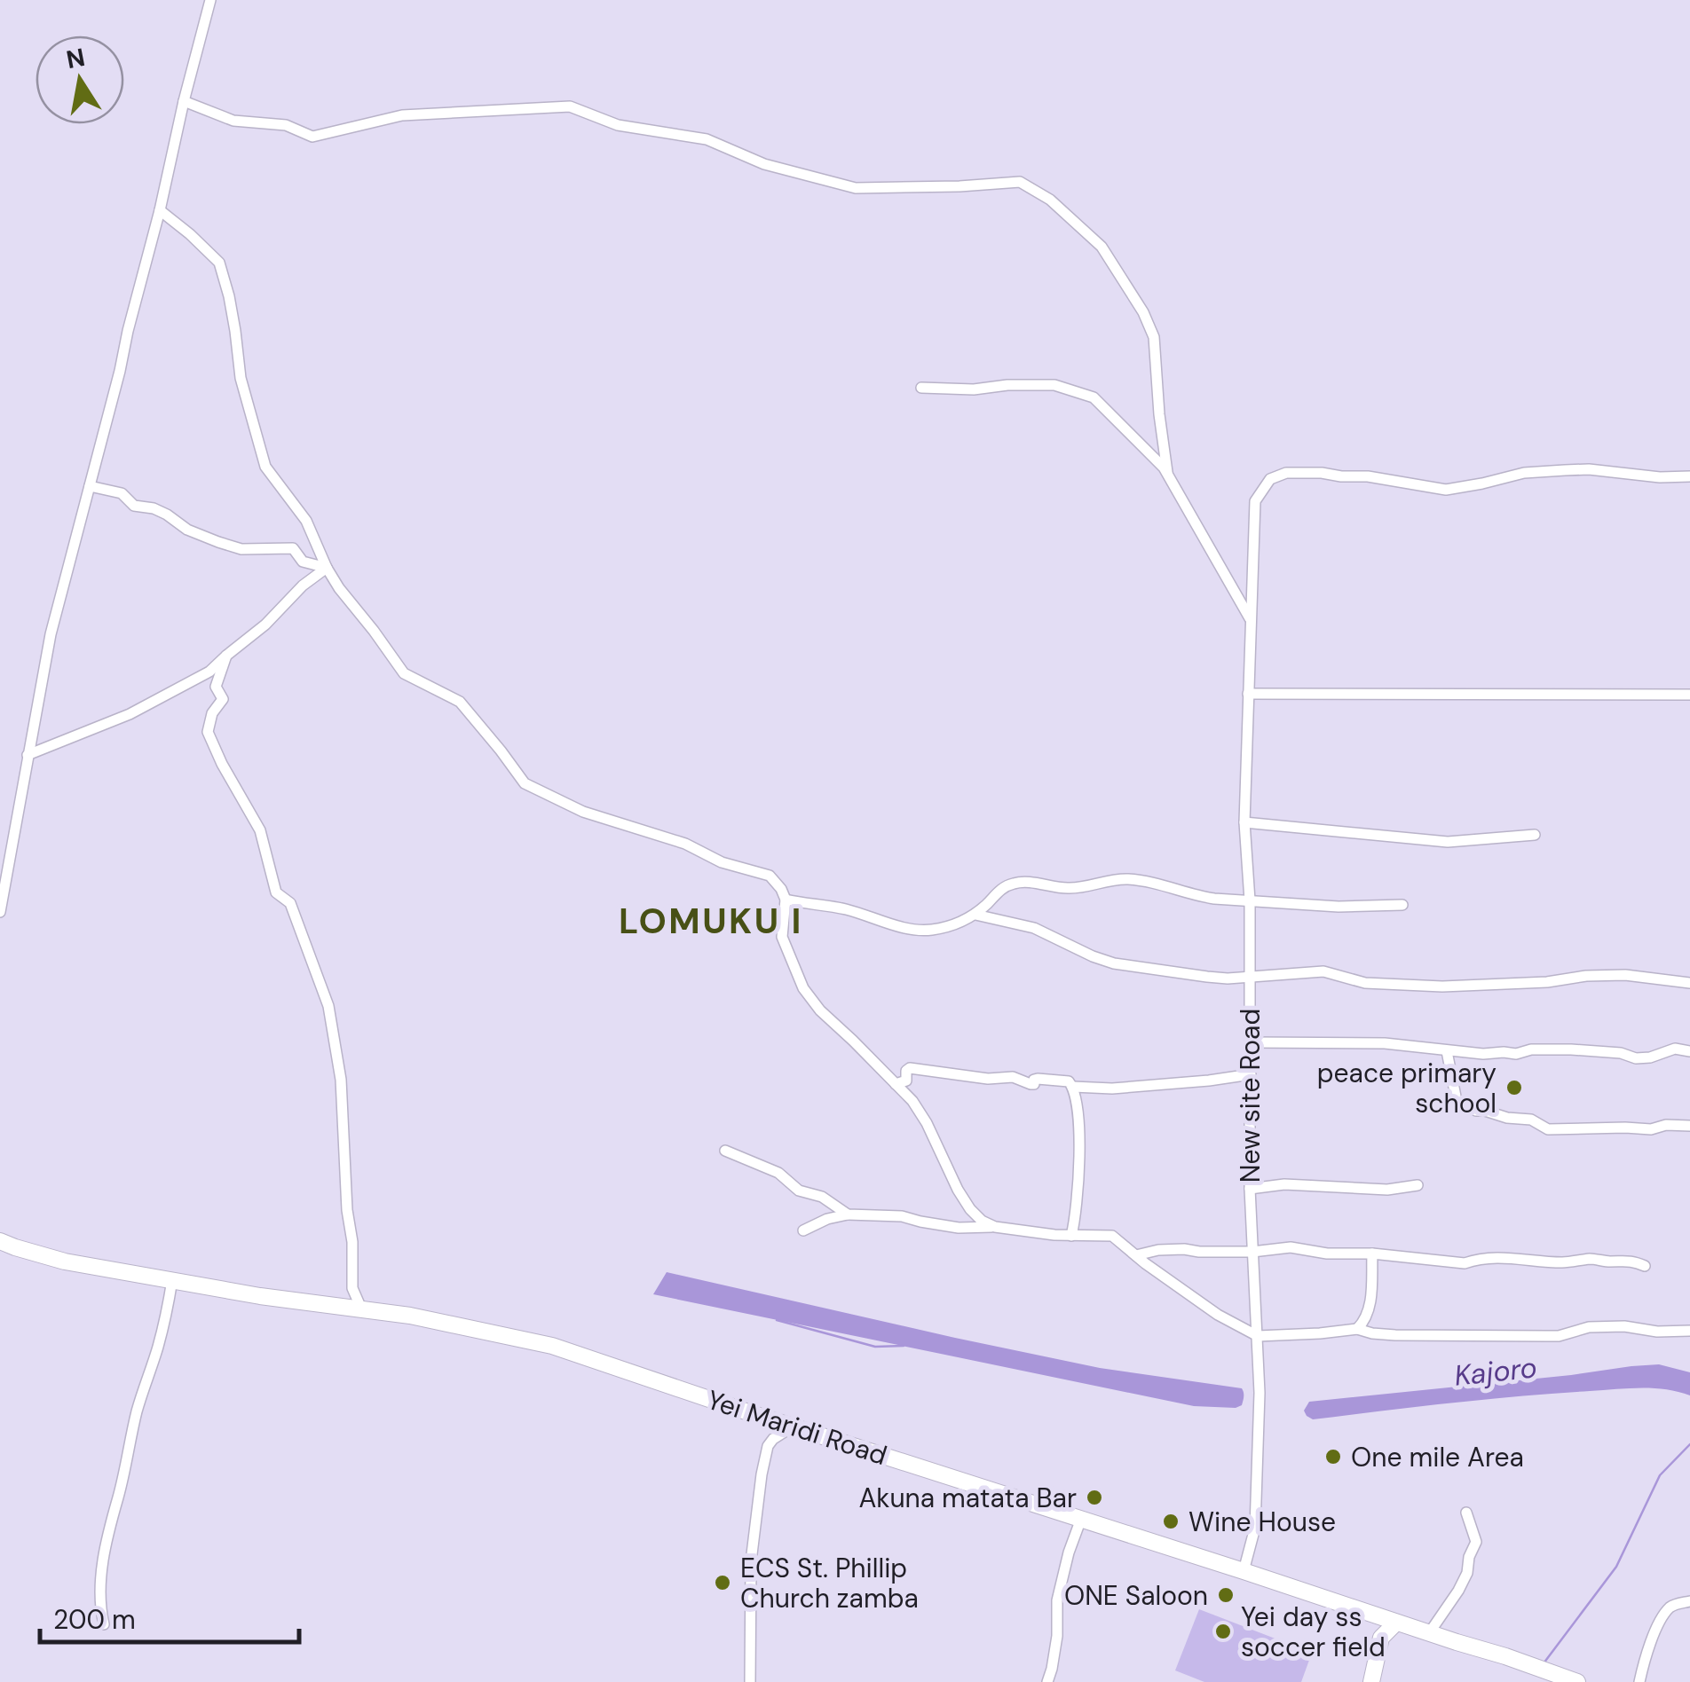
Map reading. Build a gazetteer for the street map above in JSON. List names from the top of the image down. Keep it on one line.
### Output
{"streets":{"main road":["Yei Maridi Road"],"street":["New site Road"]},"crossings":[["New site Road","Yei Maridi Road"]],"districts":["LOMUKU I"],"water":["Kajoro"],"places":["peace primary school","One mile Area","Akuna matata Bar","Wine House","ECS St. Phillip Church zamba","ONE Saloon","Yei day ss soccer field"],"scale_bar":"200 m","north":"top"}
